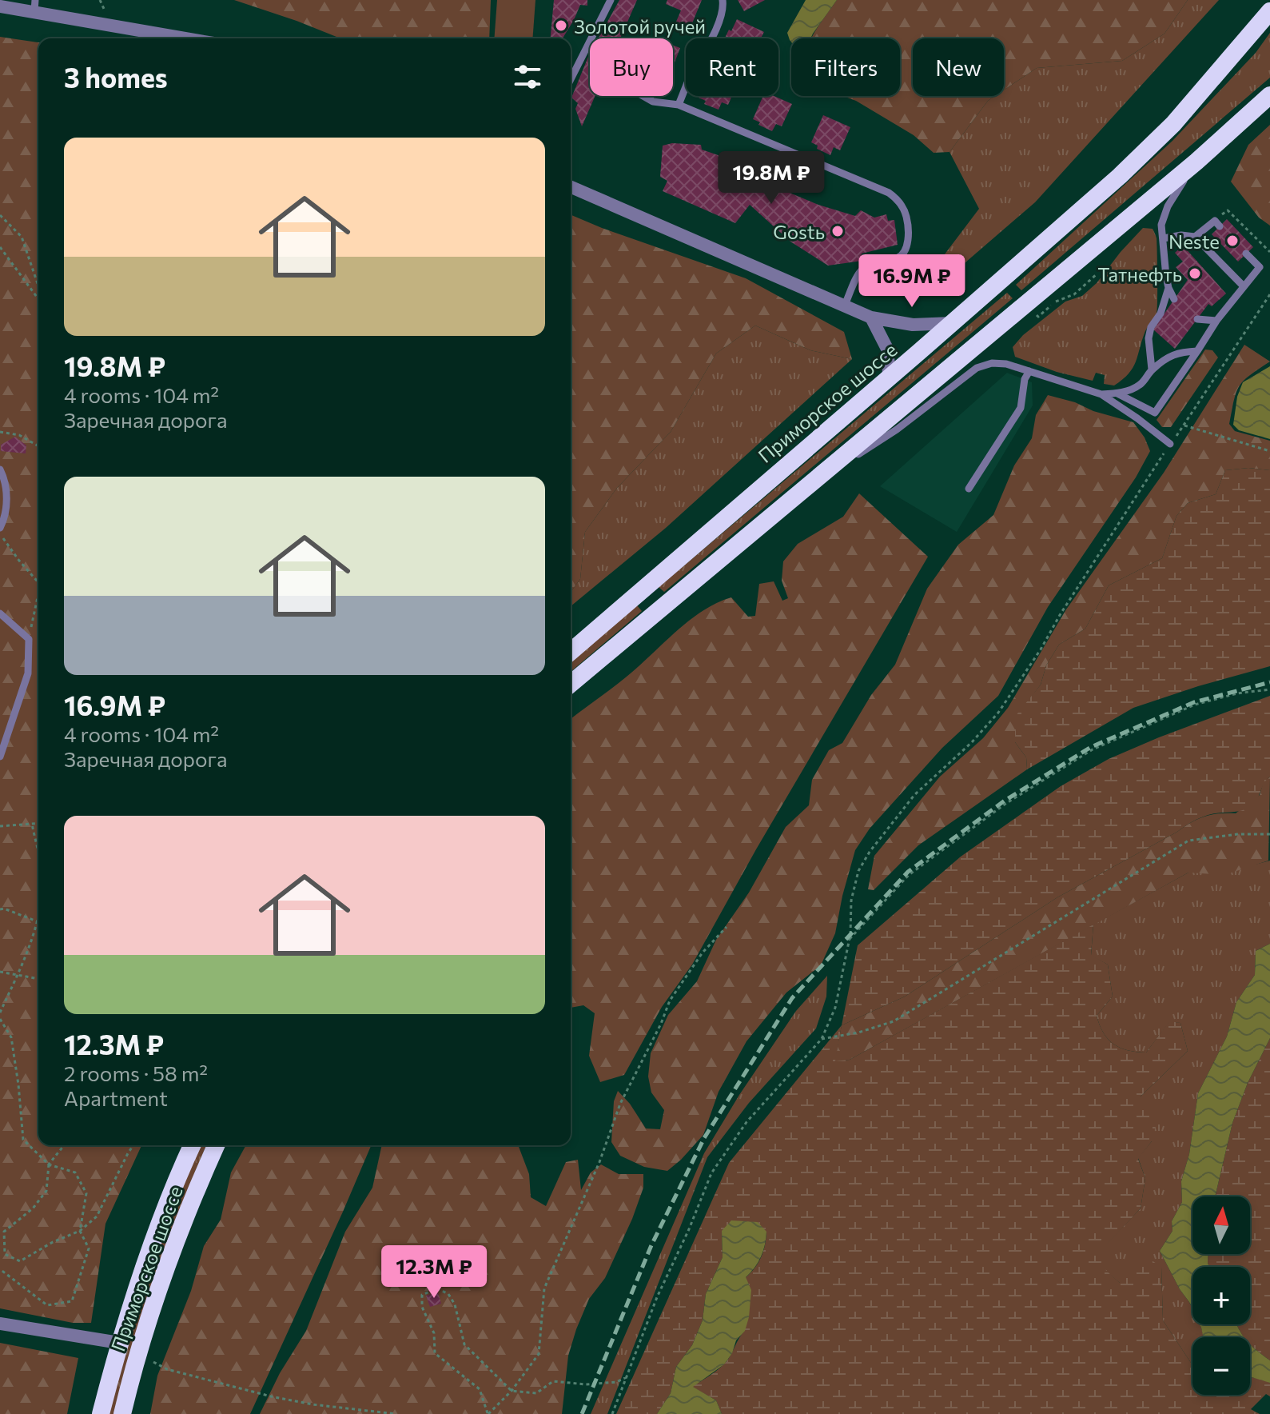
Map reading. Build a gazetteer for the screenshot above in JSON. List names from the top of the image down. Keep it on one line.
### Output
{"streets":{"highway":["Приморское шоссе"]},"places":["Золотой ручей","Gostь","Neste","Татнефть"],"north":"top","page":{"chip":["Buy","Rent","Filters","New"],"heading":"3 homes","list":[{"name":"19.8M ₽","note":"4 rooms · 104 m² · Заречная дорога"},{"name":"16.9M ₽","note":"4 rooms · 104 m² · Заречная дорога"},{"name":"12.3M ₽","note":"2 rooms · 58 m² · Apartment"}],"price":["19.8M ₽","16.9M ₽","12.3M ₽"],"map_buttons":["+","−"]}}
